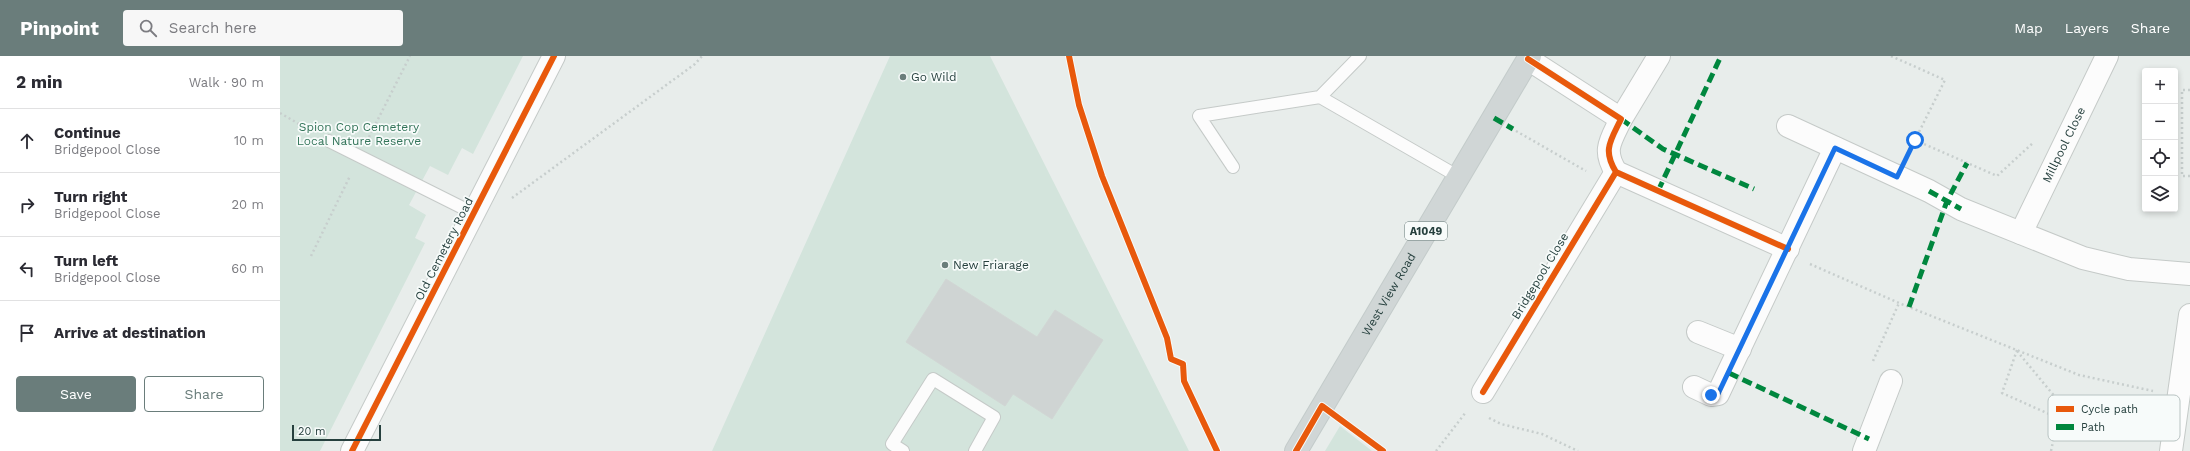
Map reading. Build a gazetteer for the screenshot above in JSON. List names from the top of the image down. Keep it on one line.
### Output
{"streets":{"main road":["A1049","West View Road"],"street":["Millpool Close","Old Cemetery Road","Bridgepool Close"]},"parks":["Spion Cop Cemetery Local Nature Reserve"],"places":["Go Wild","New Friarage"],"legend":["Cycle path","Path"],"scale_bar":"20 m","page":{"header":"Pinpoint","search":"Search here","nav":["Map","Layers","Share"],"heading":["2 min","Walk · 90 m"],"map_buttons":["+","−"],"list":[["Continue","Bridgepool Close","10 m"],["Turn right","Bridgepool Close","20 m"],["Turn left","Bridgepool Close","60 m"],"Arrive at destination"],"buttons":["Save","Share"],"scale":"20 m"}}
